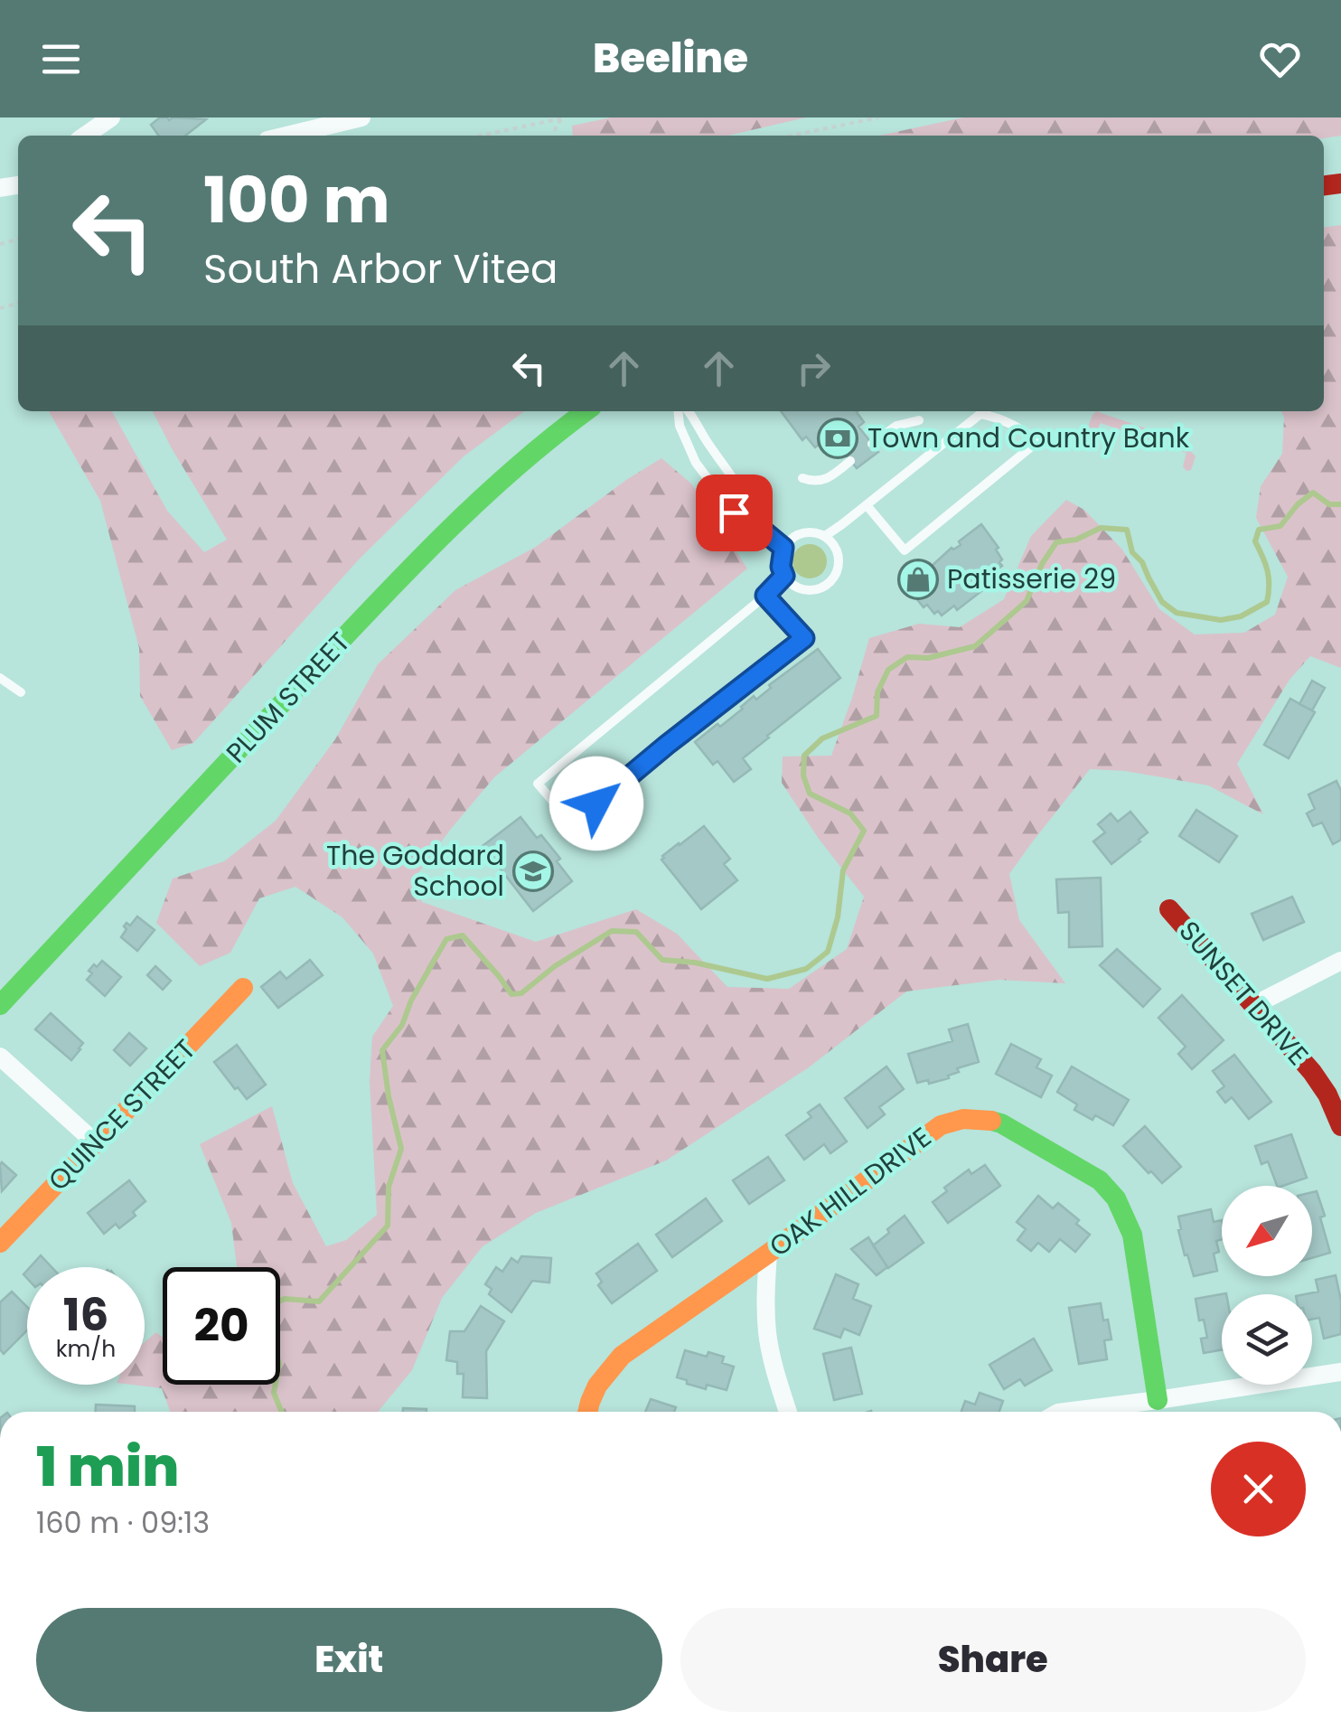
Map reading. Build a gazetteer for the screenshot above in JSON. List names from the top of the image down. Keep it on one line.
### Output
{"streets":{"street":["PLUM STREET","SUNSET DRIVE","QUINCE STREET","OAK HILL DRIVE"]},"places":{"bank":["Town and Country Bank"],"shop":["Patisserie 29"],"school or university":["The Goddard School"]},"north":"bottom left","page":{"header":"Beeline","turn":["100 m","South Arbor Vitea"],"speed":"16 km/h","limit":"20","heading":["1 min","160 m · 09:13"],"buttons":["Exit","Share"]}}
